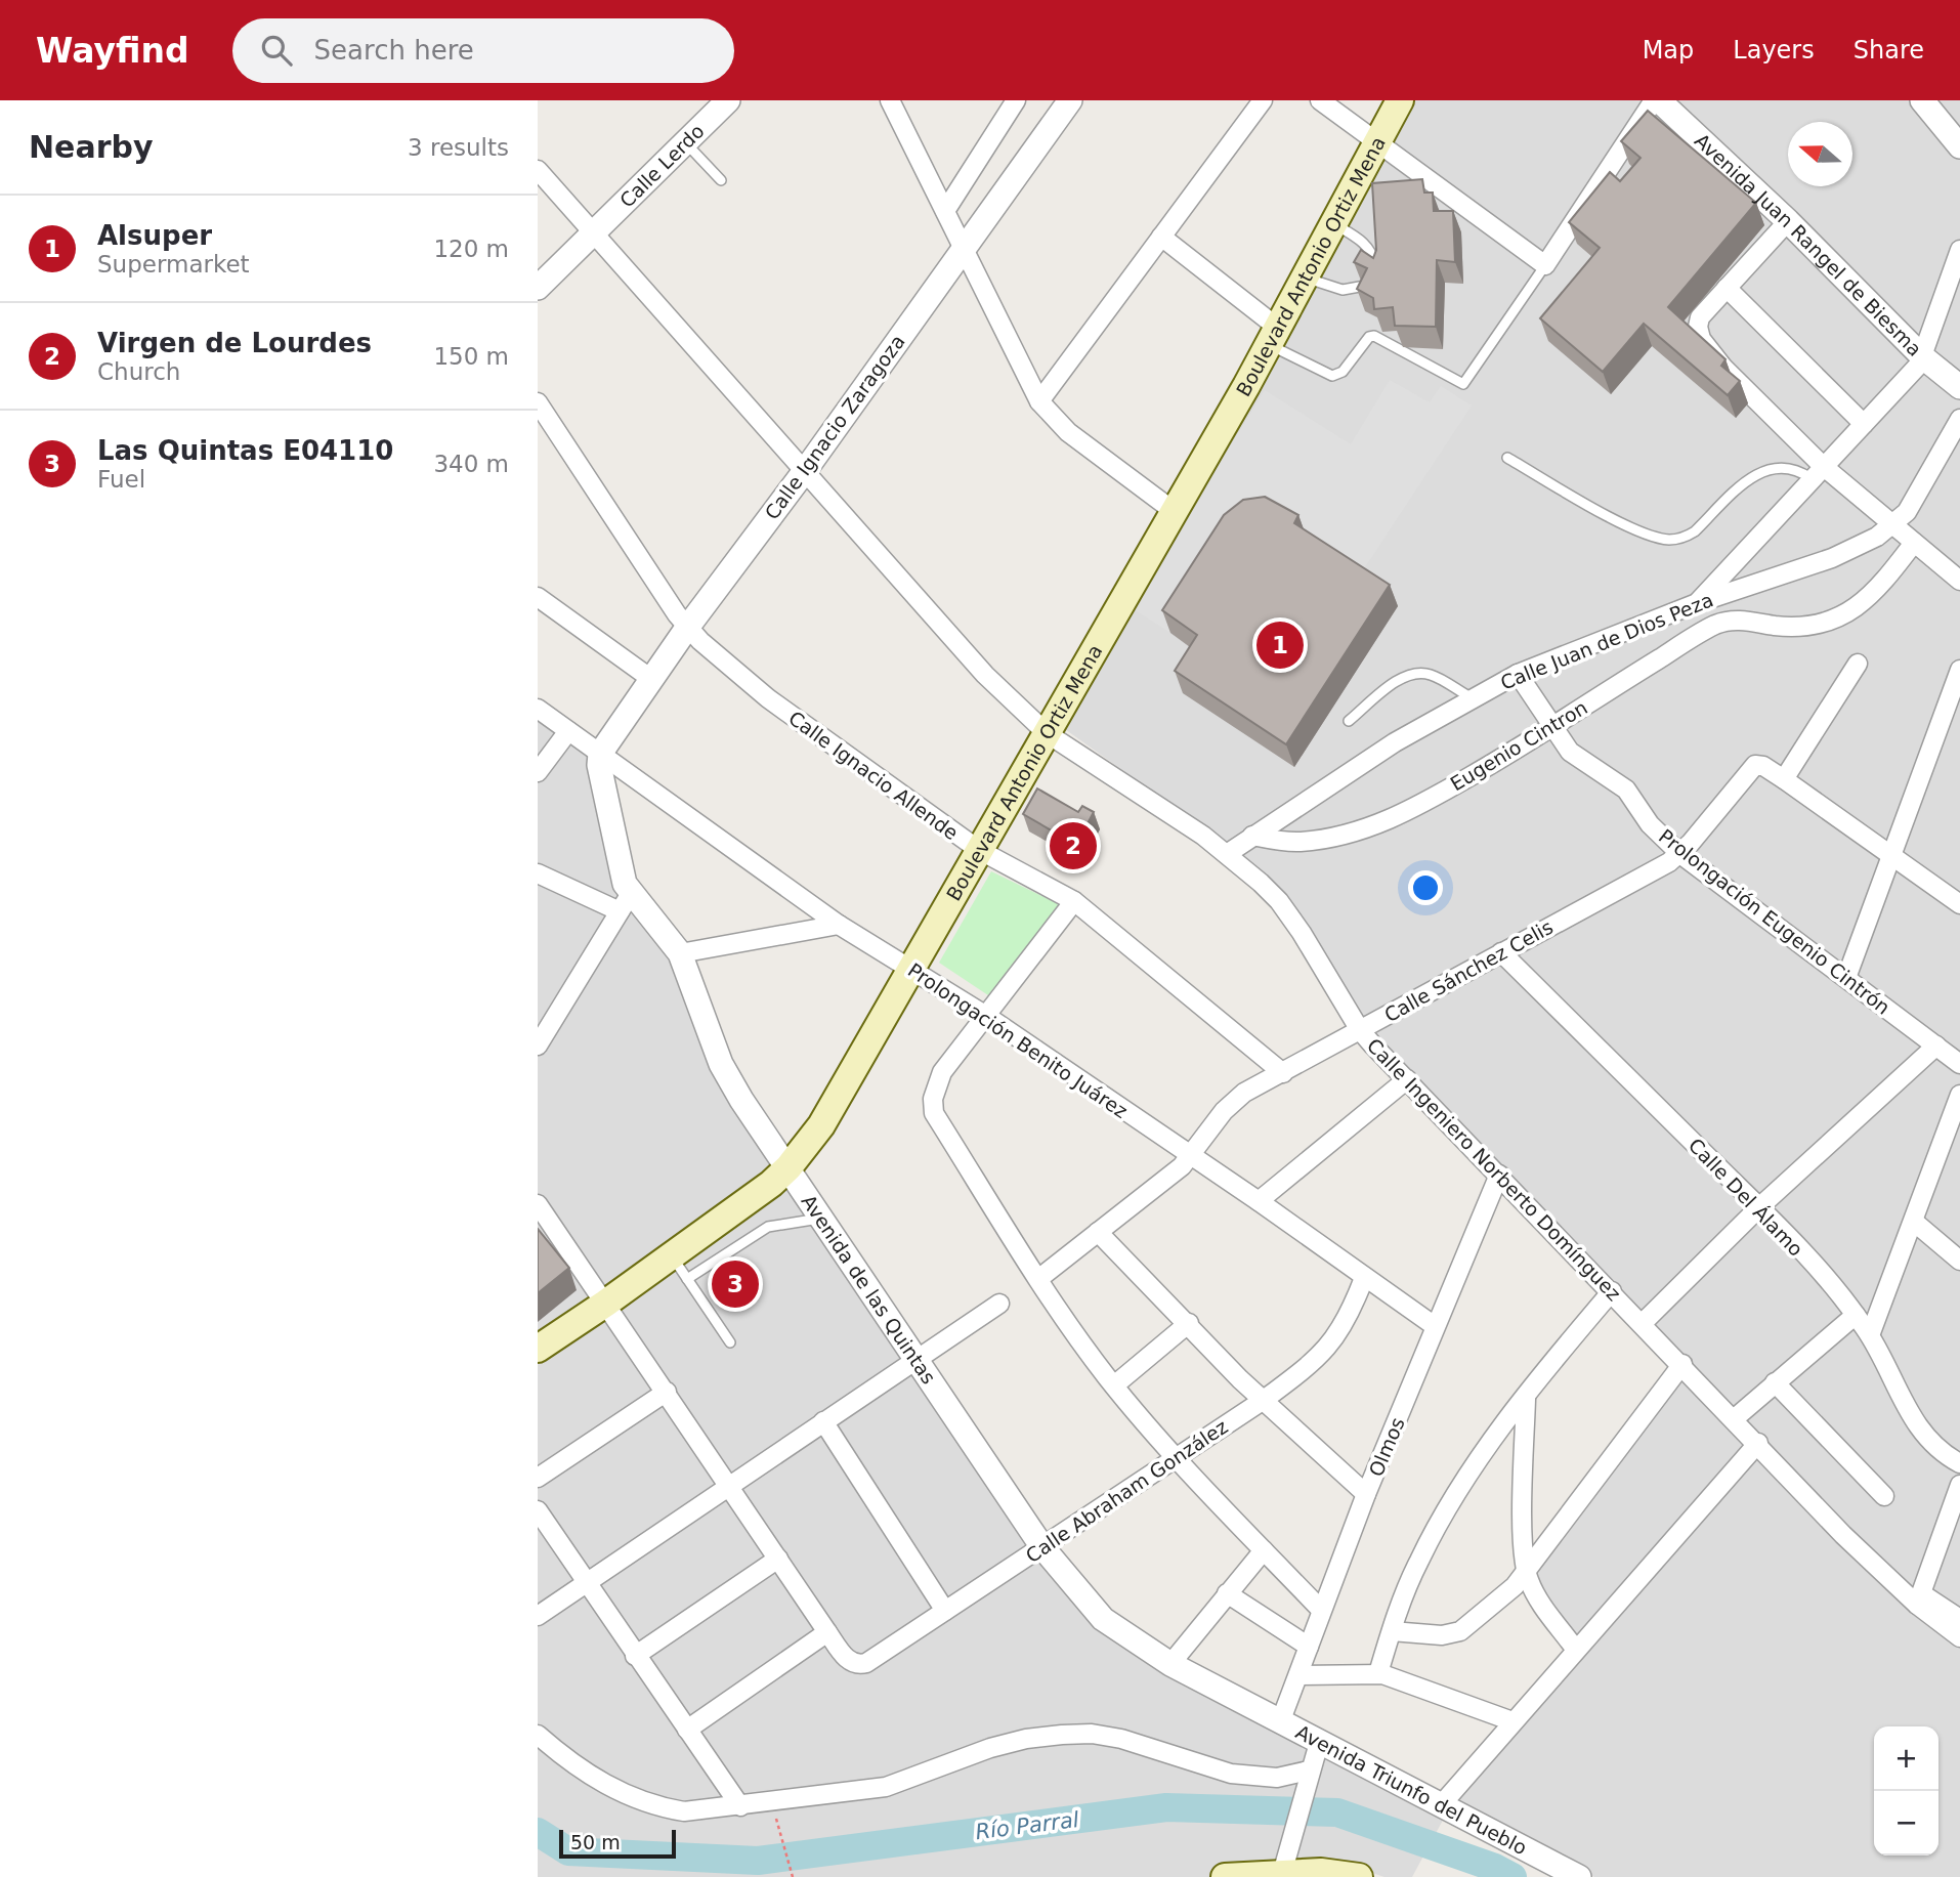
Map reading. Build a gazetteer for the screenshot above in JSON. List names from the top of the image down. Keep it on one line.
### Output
{"streets":{"main road":["Boulevard Antonio Ortiz Mena"],"street":["Calle Lerdo","Avenida Juan Rangel de Biesma","Calle Ignacio Zaragoza","Calle Juan de Dios Peza","Eugenio Cintron","Calle Ignacio Allende","Prolongación Eugenio Cintrón","Calle Sánchez Celis","Prolongación Benito Juárez","Calle Ingeniero Norberto Domínguez","Calle Del Álamo","Avenida de las Quintas","Olmos","Calle Abraham González","Avenida Triunfo del Pueblo"]},"crossings":[["Calle Lerdo","Calle Ingeniero Norberto Domínguez"],["Boulevard Antonio Ortiz Mena","Calle Ignacio Allende"],["Boulevard Antonio Ortiz Mena","Prolongación Benito Juárez"],["Boulevard Antonio Ortiz Mena","Calle Ingeniero Norberto Domínguez"],["Boulevard Antonio Ortiz Mena","Avenida de las Quintas"],["Calle Ignacio Zaragoza","Calle Ignacio Allende"],["Calle Ignacio Zaragoza","Prolongación Benito Juárez"],["Calle Ignacio Zaragoza","Calle Ingeniero Norberto Domínguez"],["Calle Ignacio Zaragoza","Avenida de las Quintas"],["Calle Juan de Dios Peza","Eugenio Cintron"],["Calle Juan de Dios Peza","Prolongación Eugenio Cintrón"],["Calle Juan de Dios Peza","Calle Ingeniero Norberto Domínguez"],["Eugenio Cintron","Prolongación Eugenio Cintrón"],["Calle Ignacio Allende","Calle Sánchez Celis"],["Prolongación Eugenio Cintrón","Calle Sánchez Celis"],["Calle Sánchez Celis","Prolongación Benito Juárez"],["Calle Sánchez Celis","Calle Ingeniero Norberto Domínguez"],["Calle Sánchez Celis","Calle Del Álamo"],["Prolongación Benito Juárez","Avenida de las Quintas"],["Prolongación Benito Juárez","Olmos"],["Prolongación Benito Juárez","Calle Abraham González"],["Calle Ingeniero Norberto Domínguez","Olmos"],["Avenida de las Quintas","Olmos"],["Avenida de las Quintas","Calle Abraham González"],["Avenida de las Quintas","Avenida Triunfo del Pueblo"],["Olmos","Avenida Triunfo del Pueblo"]],"water":["Río Parral"],"scale_bar":"50 m","north":"left","page":{"header":"Wayfind","search":"Search here","nav":["Map","Layers","Share"],"heading":["Nearby","3 results"],"list":[{"mark":"1","name":"Alsuper","note":"Supermarket","value":"120 m"},{"mark":"2","name":"Virgen de Lourdes","note":"Church","value":"150 m"},{"mark":"3","name":"Las Quintas E04110","note":"Fuel","value":"340 m"}],"pins":["1","2","3"],"map_buttons":["+","−"],"scale":"50 m"}}
